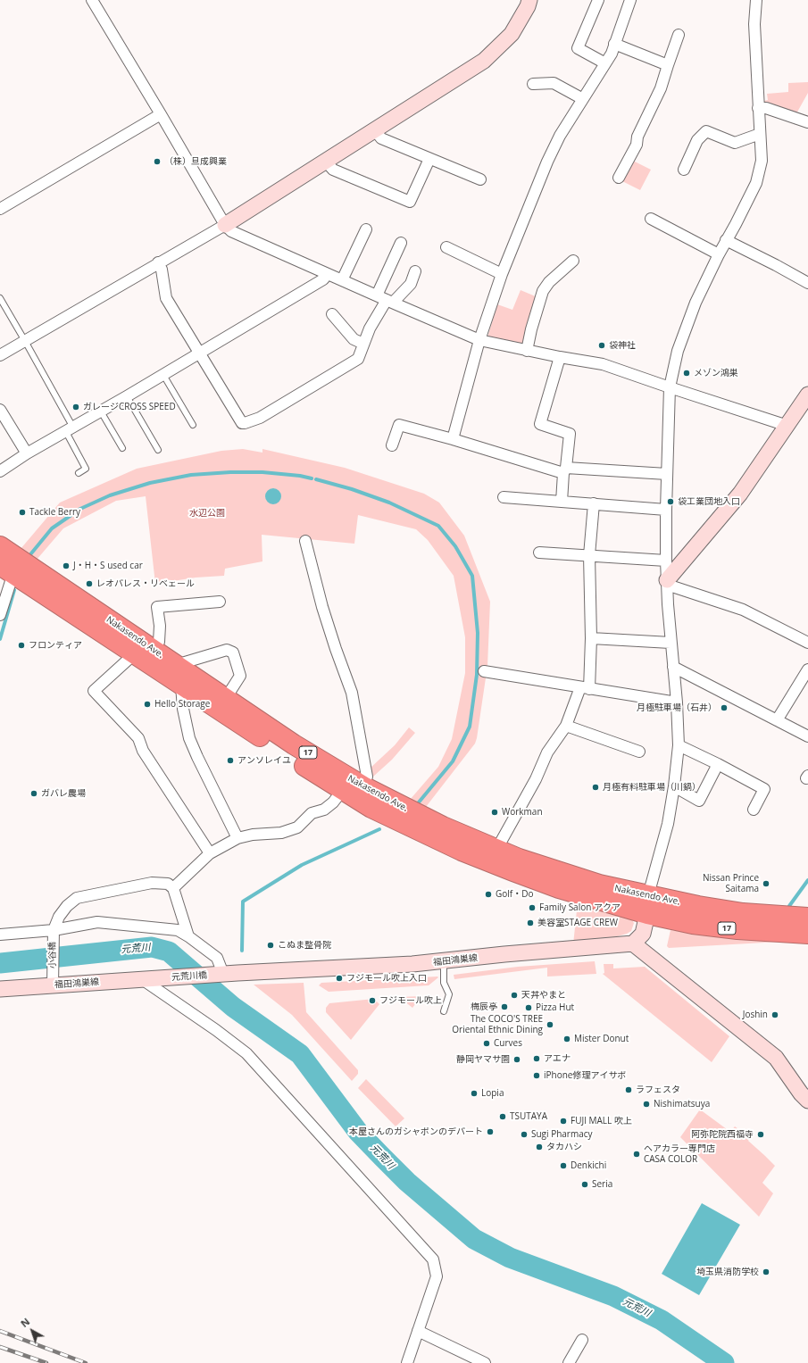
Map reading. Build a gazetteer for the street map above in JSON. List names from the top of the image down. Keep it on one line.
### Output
{"streets":{"highway":["Nakasendo Ave.","17"],"street":["小谷橋","福田鴻巣線","元荒川橋"]},"crossings":[["小谷橋","福田鴻巣線"],["福田鴻巣線","元荒川橋"]],"water":["元荒川"],"parks":["水辺公園"],"places":["（株）旦成興業","袋神社","メゾン鴻巣","ガレージCROSS SPEED","袋工業団地入口","Tackle Berry","J・H・S used car","レオパレス・リベェール","フロンティア","Hello Storage","月極駐車場（石井）","アンソレイユ","月極有料駐車場（川鍋）","ガバレ農場","Workman","Nissan Prince Saitama","Golf・Do","Family Salon アクア","美容室STAGE CREW","こぬま整骨院","フジモール吹上入口","天丼やまと","フジモール吹上","梅辰亭","Pizza Hut","Joshin","The COCO'S TREE Oriental Ethnic Dining","Mister Donut","Curves","アエナ","静岡ヤマサ園","iPhone修理アイサポ","ラフェスタ","Lopia","Nishimatsuya","TSUTAYA","FUJI MALL 吹上","本屋さんのガシャポンのデパート","Sugi Pharmacy","阿弥陀院西福寺","タカハシ","ヘアカラー専門店 CASA COLOR","Denkichi","Seria","埼玉県消防学校"],"north":"top left"}
